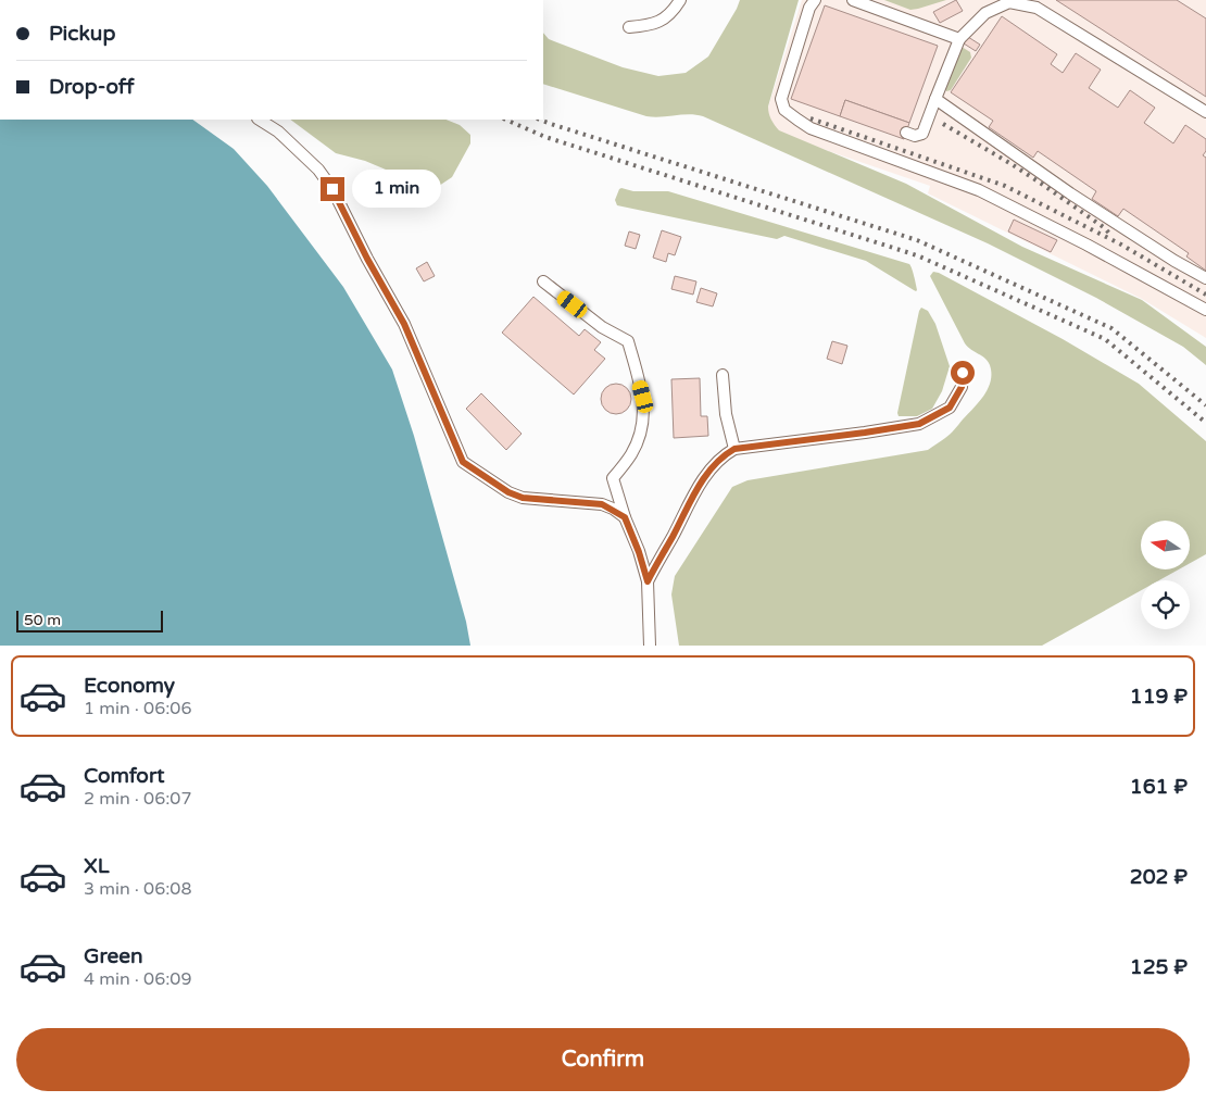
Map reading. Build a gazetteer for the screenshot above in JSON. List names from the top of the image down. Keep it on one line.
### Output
{"scale_bar":"50 m","north":"left","page":{"banner":["Pickup","Drop-off"],"bubble":"1 min","scale":"50 m","list":[{"name":"Economy","note":"1 min · 06:06","value":"119 ₽"},{"name":"Comfort","note":"2 min · 06:07","value":"161 ₽"},{"name":"XL","note":"3 min · 06:08","value":"202 ₽"},{"name":"Green","note":"4 min · 06:09","value":"125 ₽"}],"buttons":"Confirm"}}
